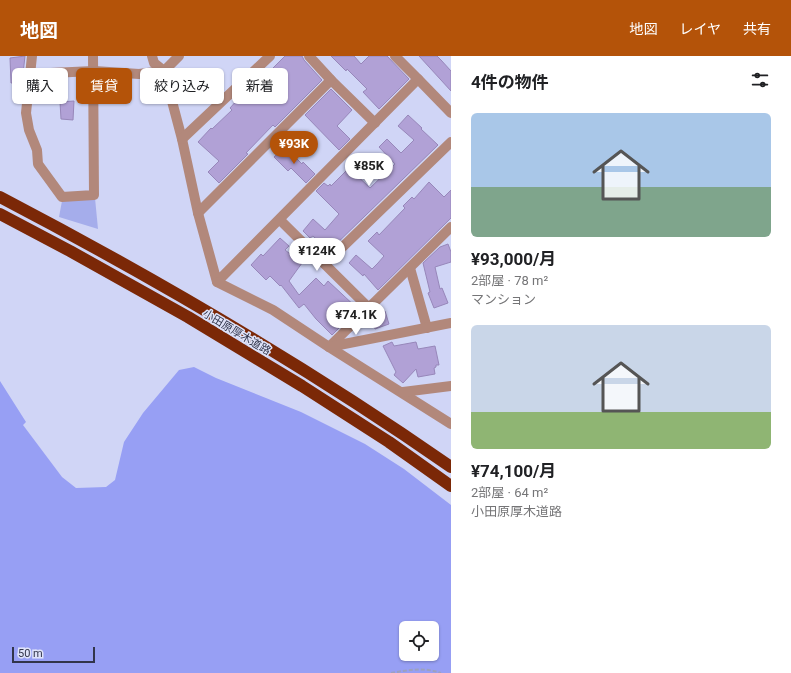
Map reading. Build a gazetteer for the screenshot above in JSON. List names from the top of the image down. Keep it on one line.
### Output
{"streets":{"highway":["小田原厚木道路"]},"scale_bar":"50 m","page":{"header":"地図","nav":["地図","レイヤ","共有"],"heading":"4件の物件","chip":["購入","賃貸","絞り込み","新着"],"list":[{"name":"¥93,000/月","note":"2部屋 · 78 m² · マンション"},{"name":"¥74,100/月","note":"2部屋 · 64 m² · 小田原厚木道路"}],"price":["¥93K","¥85K","¥124K","¥74.1K"],"scale":"50 m"}}
